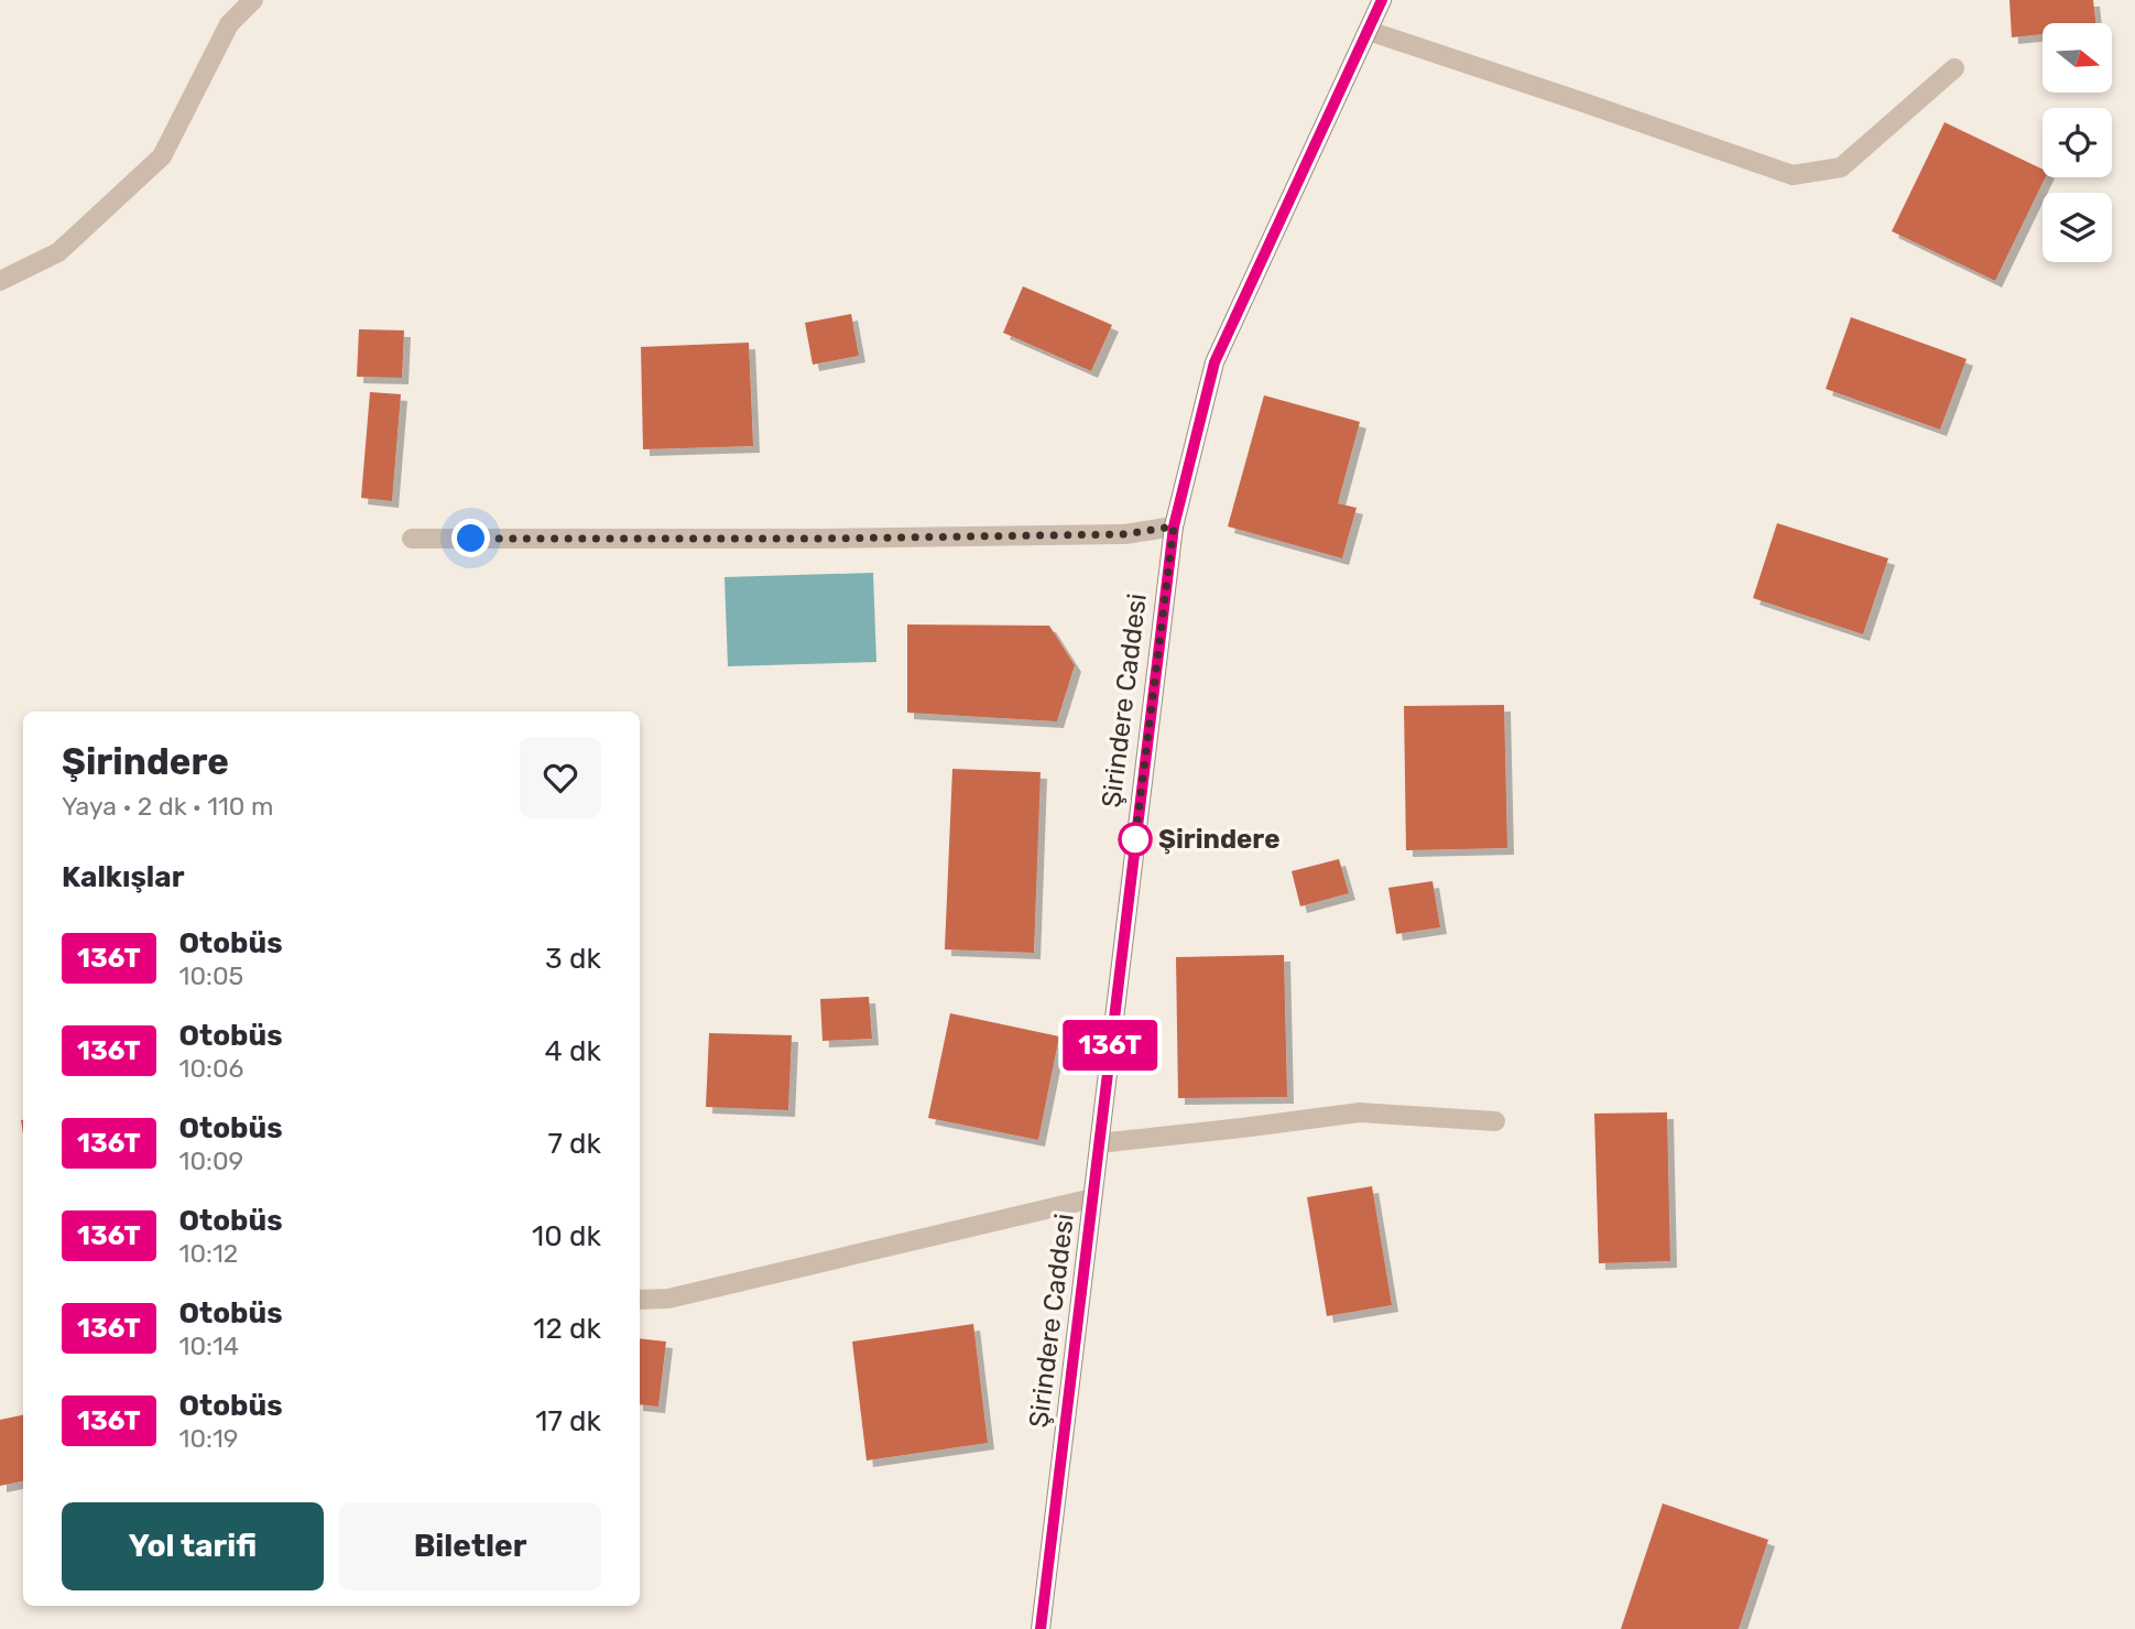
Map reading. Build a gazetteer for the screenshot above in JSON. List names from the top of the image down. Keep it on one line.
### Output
{"streets":{"street":["Şirindere Caddesi"]},"places":["Şirindere"],"lines":["bus line 136T"],"north":"right","page":{"on_map":"136T","heading":[["Şirindere","Yaya · 2 dk · 110 m"],"Kalkışlar"],"list":[{"mark":"136T","name":"Otobüs","note":"10:05","value":"3 dk"},{"mark":"136T","name":"Otobüs","note":"10:06","value":"4 dk"},{"mark":"136T","name":"Otobüs","note":"10:09","value":"7 dk"},{"mark":"136T","name":"Otobüs","note":"10:12","value":"10 dk"},{"mark":"136T","name":"Otobüs","note":"10:14","value":"12 dk"},{"mark":"136T","name":"Otobüs","note":"10:19","value":"17 dk"}],"buttons":["Yol tarifi","Biletler"]}}
